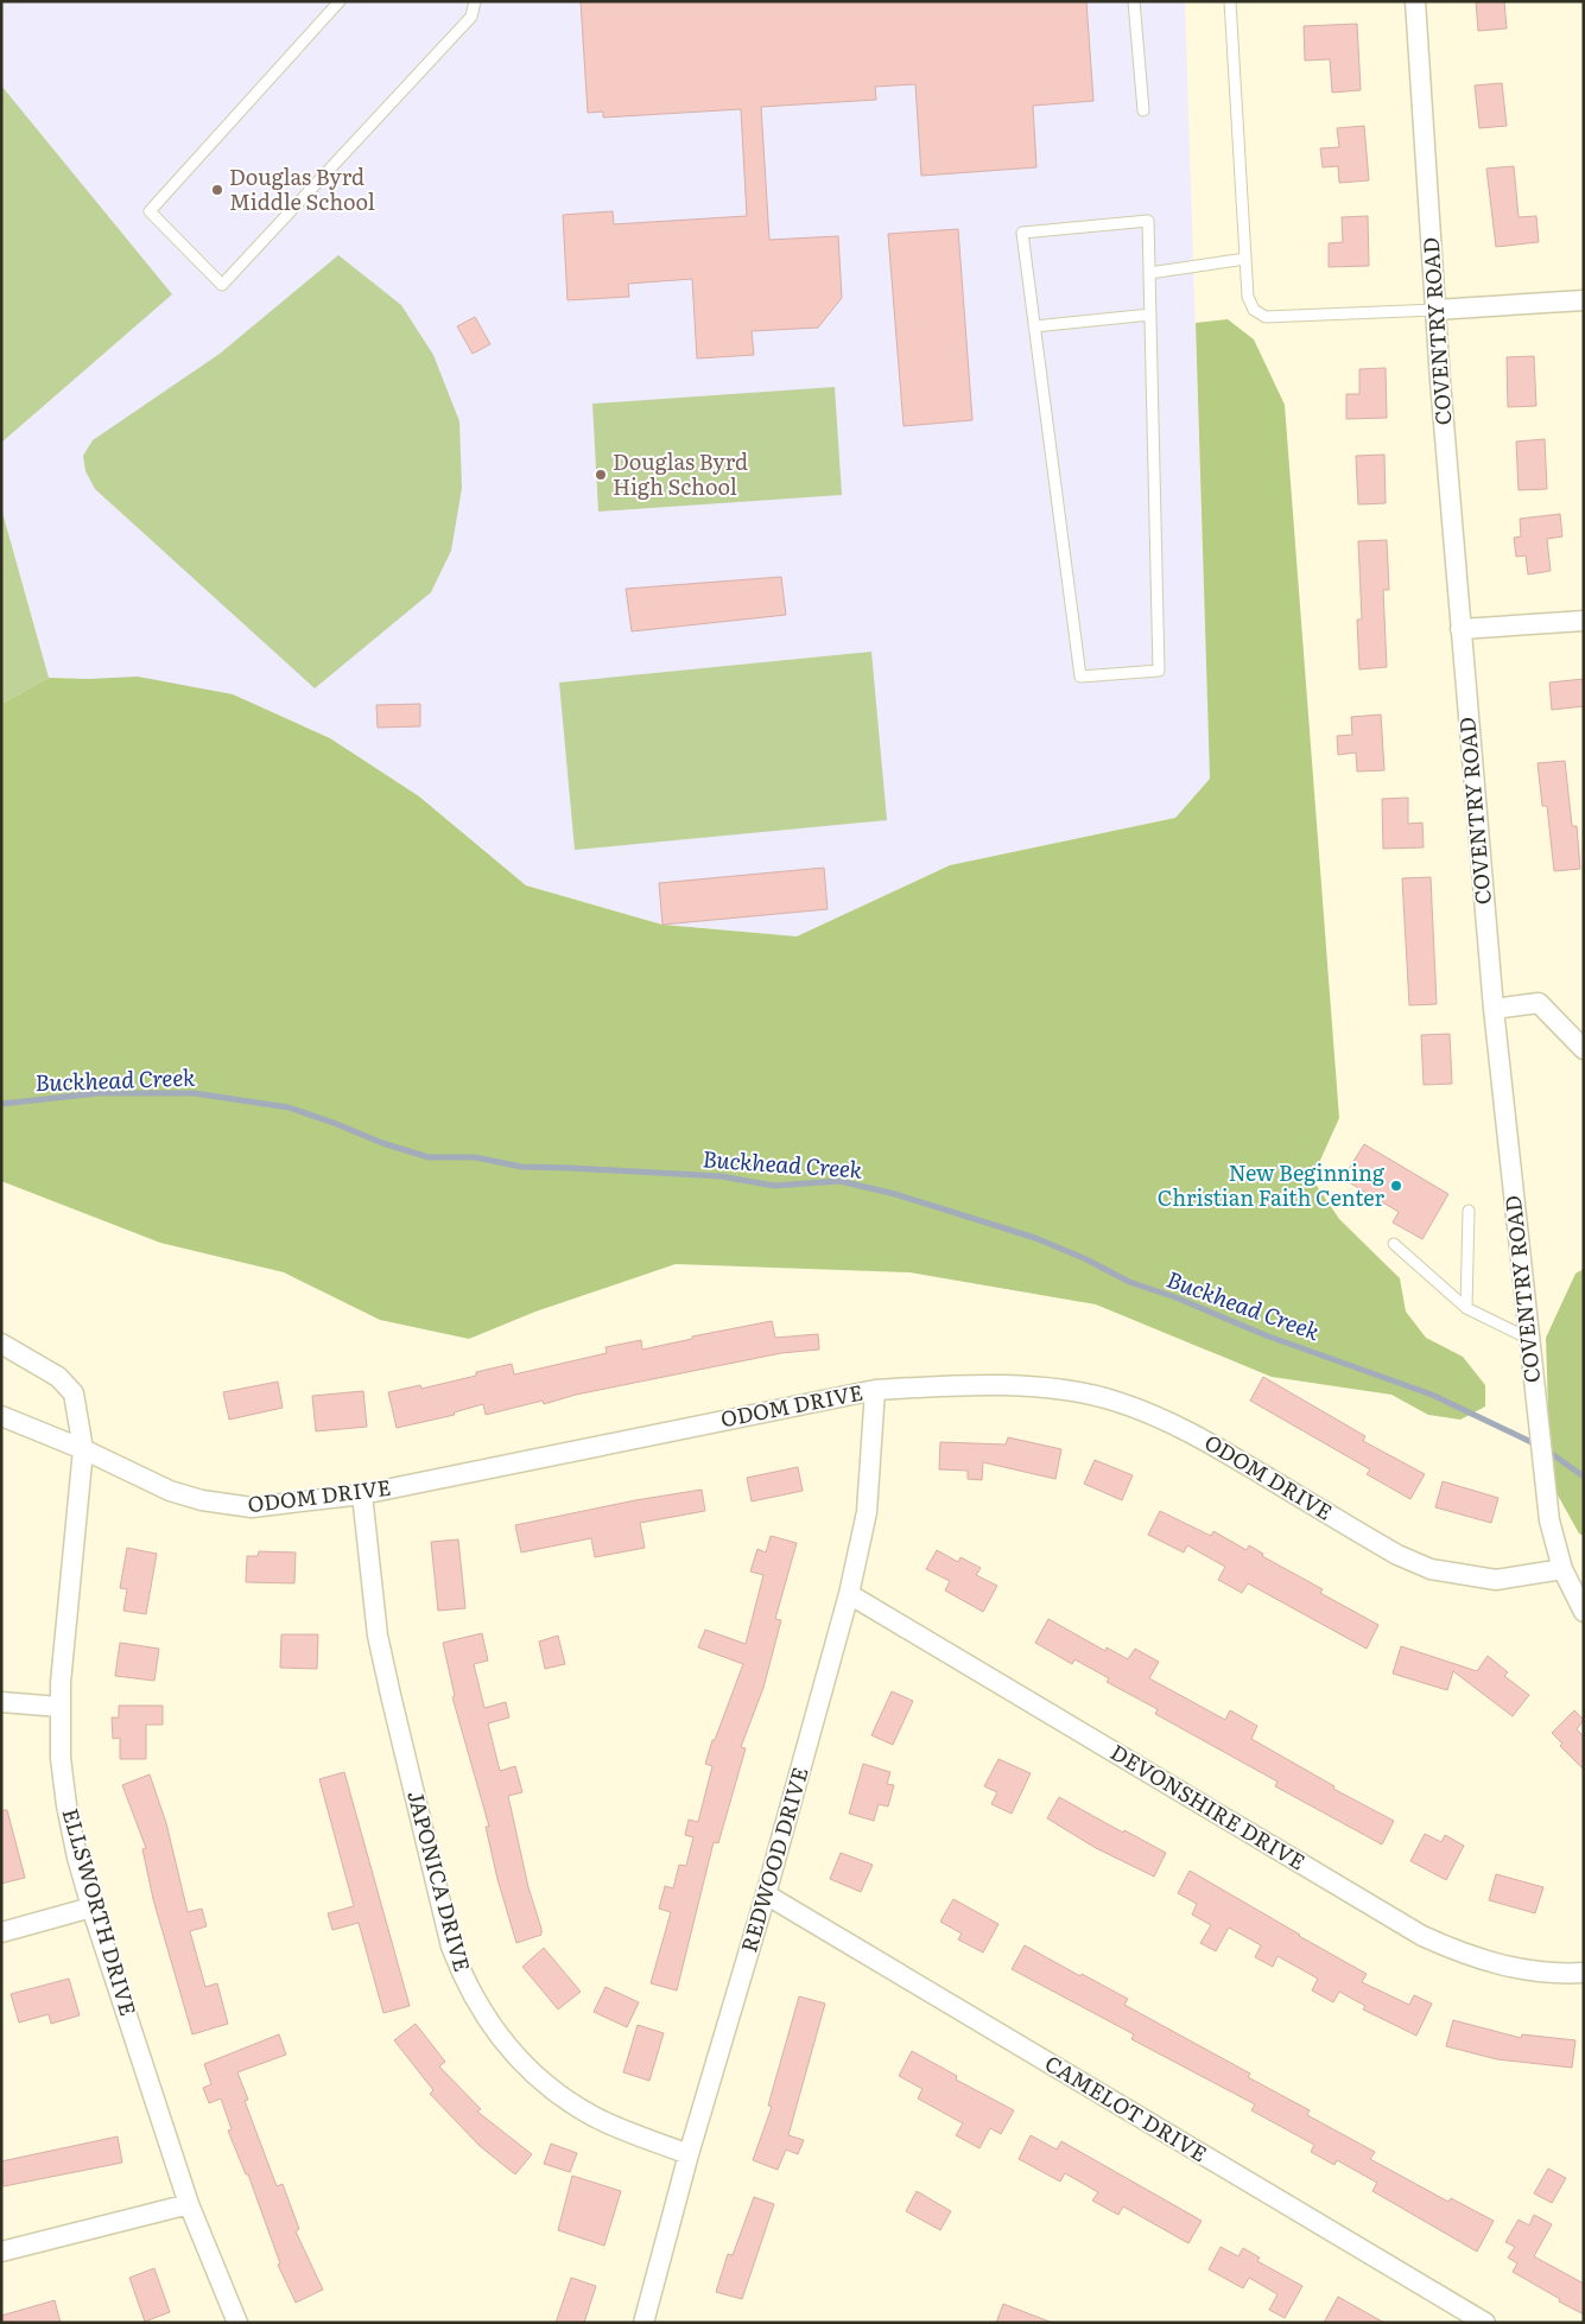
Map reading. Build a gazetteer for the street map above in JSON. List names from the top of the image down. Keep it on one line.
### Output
{"streets":{"street":["COVENTRY ROAD","ODOM DRIVE","DEVONSHIRE DRIVE","REDWOOD DRIVE","JAPONICA DRIVE","ELLSWORTH DRIVE","CAMELOT DRIVE"]},"crossings":[["COVENTRY ROAD","ODOM DRIVE"],["ODOM DRIVE","REDWOOD DRIVE"],["ODOM DRIVE","JAPONICA DRIVE"],["ODOM DRIVE","ELLSWORTH DRIVE"],["DEVONSHIRE DRIVE","REDWOOD DRIVE"],["REDWOOD DRIVE","JAPONICA DRIVE"],["REDWOOD DRIVE","CAMELOT DRIVE"]],"water":["Buckhead Creek"],"places":["Douglas Byrd Middle School","Douglas Byrd High School","New Beginning Christian Faith Center"]}
